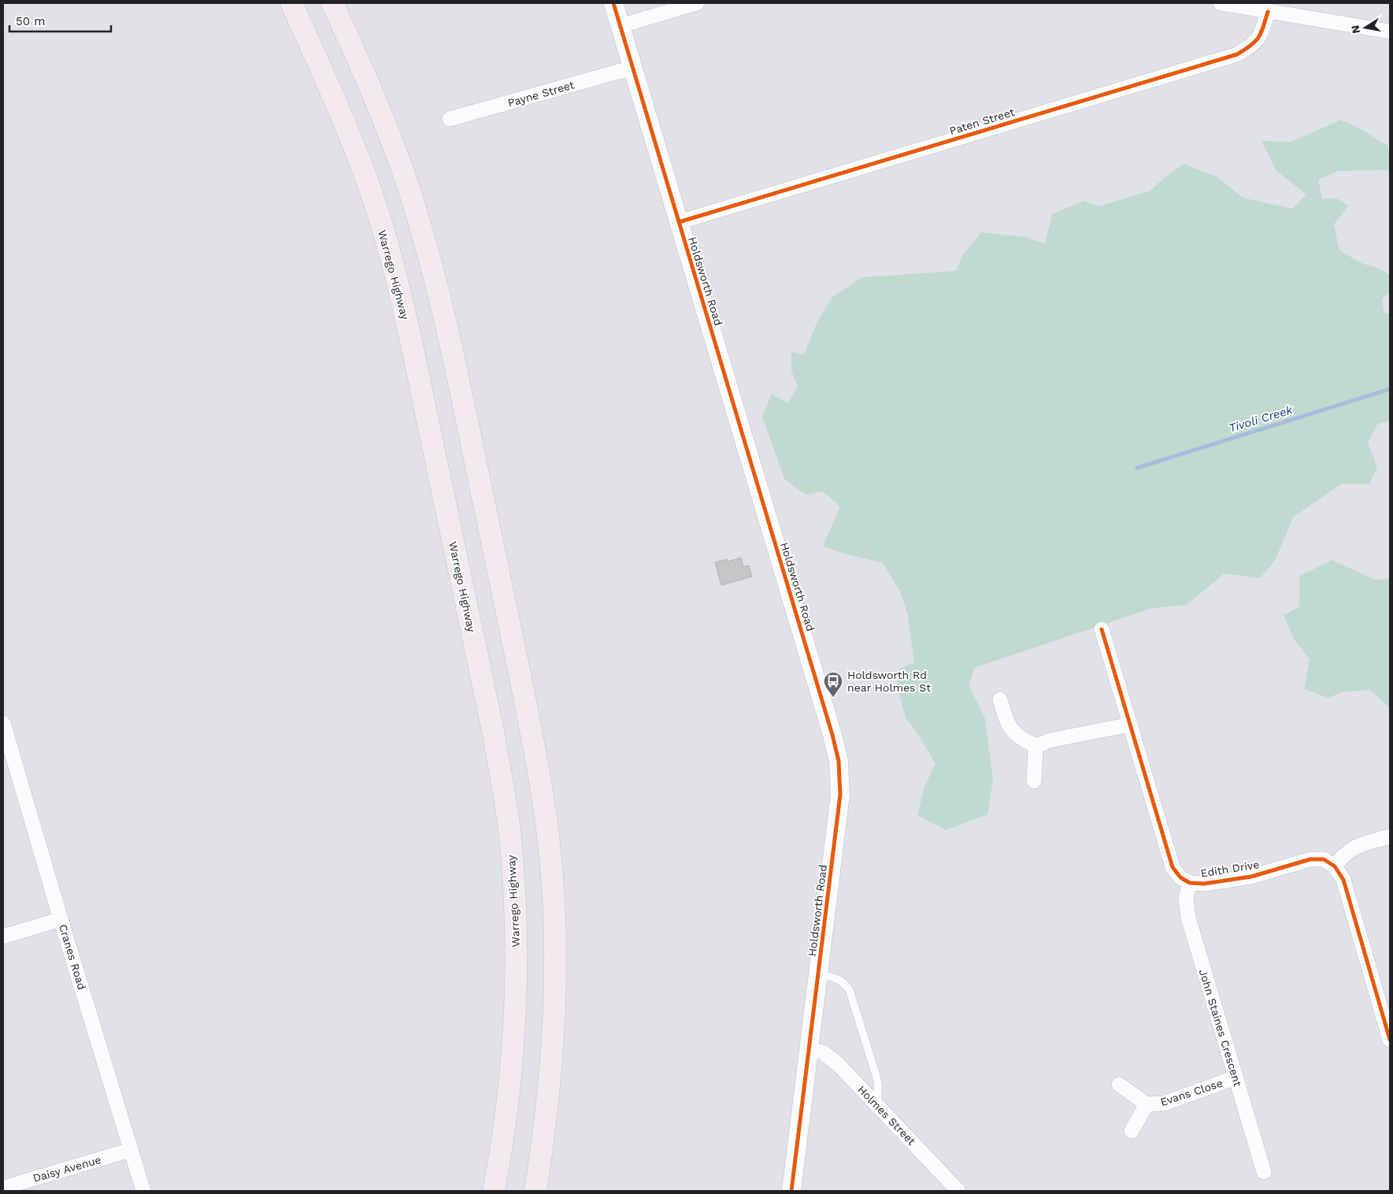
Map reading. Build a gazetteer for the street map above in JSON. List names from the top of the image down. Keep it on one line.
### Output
{"streets":{"highway":["Warrego Highway"],"street":["Payne Street","Paten Street","Holdsworth Road","Edith Drive","Cranes Road","John Staines Crescent","Evans Close","Holmes Street","Daisy Avenue"]},"crossings":[["Payne Street","Holdsworth Road"],["Paten Street","Holdsworth Road"],["Holdsworth Road","Holmes Street"],["Edith Drive","John Staines Crescent"],["Cranes Road","Daisy Avenue"],["John Staines Crescent","Evans Close"]],"water":["Tivoli Creek"],"places":{"bus stop":["Holdsworth Rd near Holmes St"]},"scale_bar":"50 m","north":"left"}
